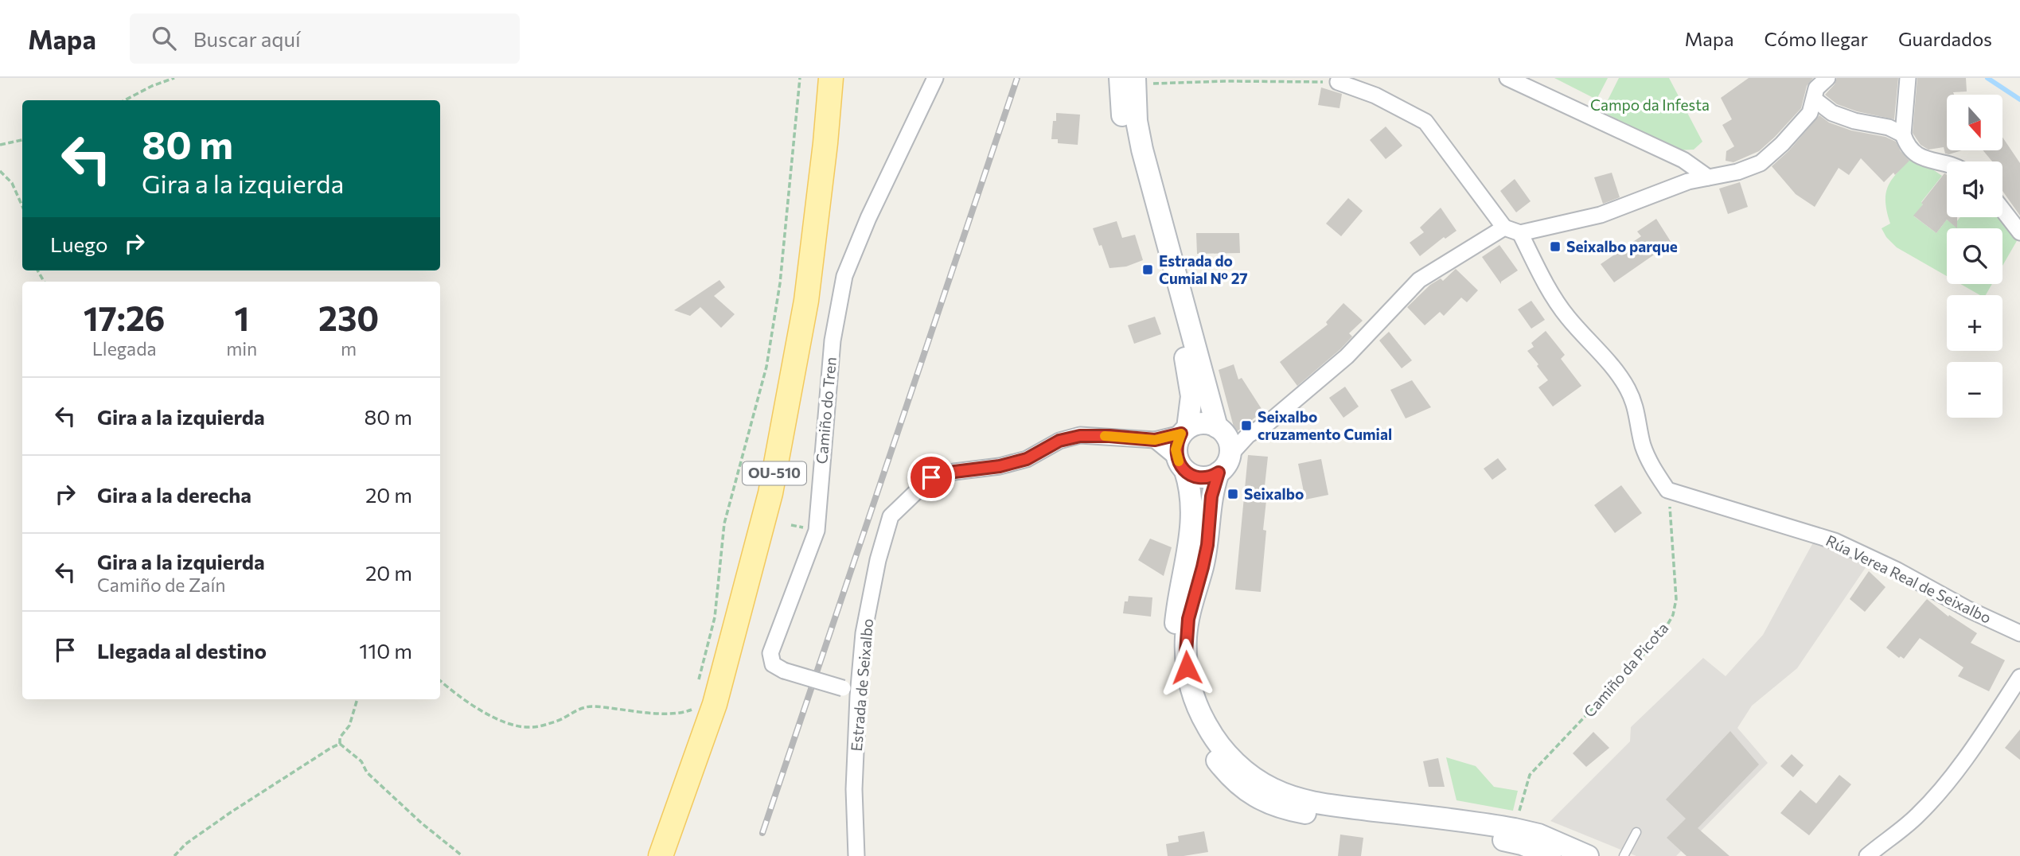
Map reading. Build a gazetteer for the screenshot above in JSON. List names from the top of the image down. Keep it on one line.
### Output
{"streets":{"main road":["OU-510"],"street":["Camiño do Tren","Rúa Verea Real de Seixalbo","Estrada de Seixalbo"],"path":["Camiño da Picota"]},"crossings":[["Camiño do Tren","Estrada de Seixalbo"],["Rúa Verea Real de Seixalbo","Camiño da Picota"]],"parks":["Campo da Infesta"],"places":{"transit":["Seixalbo parque","Estrada do Cumial Nº 27","Seixalbo cruzamento Cumial","Seixalbo"]},"north":"bottom","page":{"header":"Mapa","search":"Buscar aquí","nav":["Mapa","Cómo llegar","Guardados"],"map_buttons":["+","−"],"turn":["80 m","Gira a la izquierda"],"then":"Luego","eta":["17:26","Llegada","1","min","230","m"],"list":[{"name":"Gira a la izquierda","value":"80 m"},{"name":"Gira a la derecha","value":"20 m"},{"name":"Gira a la izquierda","note":"Camiño de Zaín","value":"20 m"},{"name":"Llegada al destino","value":"110 m"}]}}
